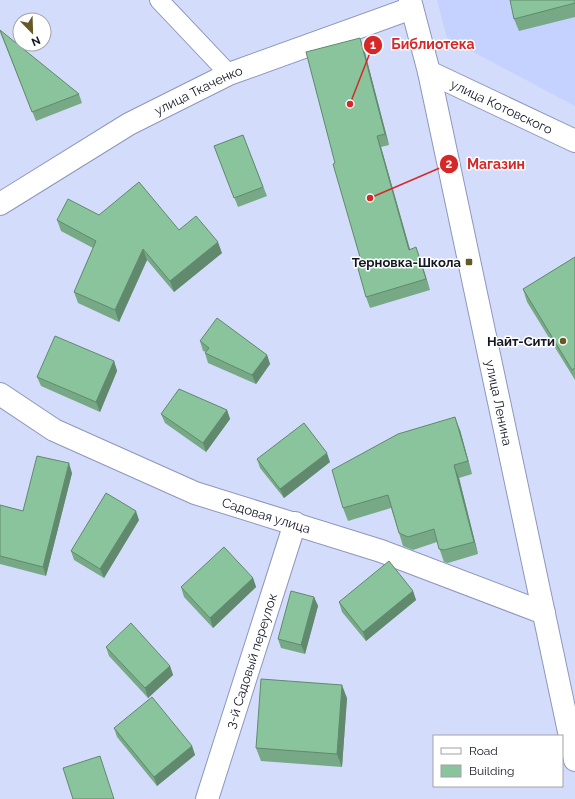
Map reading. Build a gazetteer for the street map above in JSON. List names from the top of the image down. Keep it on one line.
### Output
{"streets":{"street":["улица Ткаченко","улица Котовского","улица Ленина","Садовая улица","3-й Садовый переулок"]},"crossings":[["улица Ткаченко","улица Ленина"],["улица Котовского","улица Ленина"],["улица Ленина","Садовая улица"],["Садовая улица","3-й Садовый переулок"]],"places":{"other":["Библиотека","Магазин","Найт-Сити"],"transit":["Терновка-Школа"]},"legend":["Road","Building"],"north":"bottom right"}
